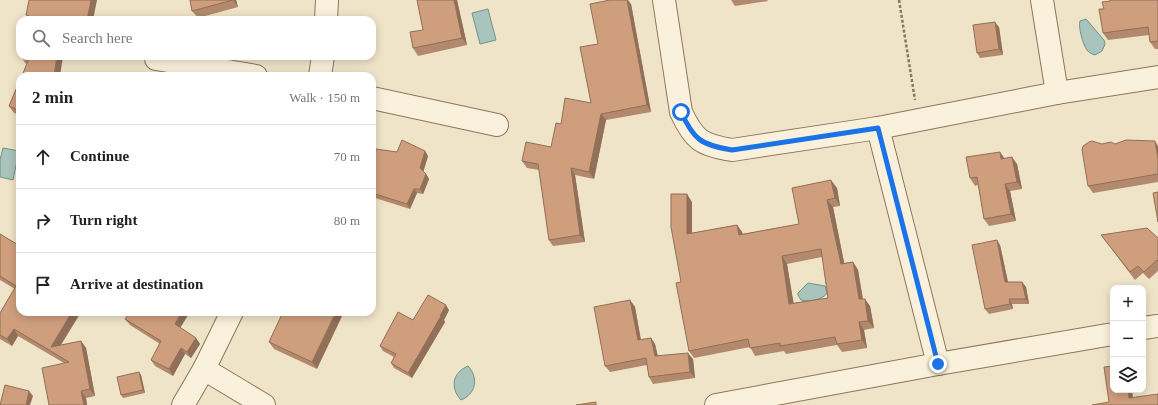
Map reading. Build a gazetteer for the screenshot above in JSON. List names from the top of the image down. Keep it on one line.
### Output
{"page":{"search":"Search here","heading":["2 min","Walk · 150 m"],"list":[["Continue","70 m"],["Turn right","80 m"],"Arrive at destination"],"map_buttons":["+","−"]}}
